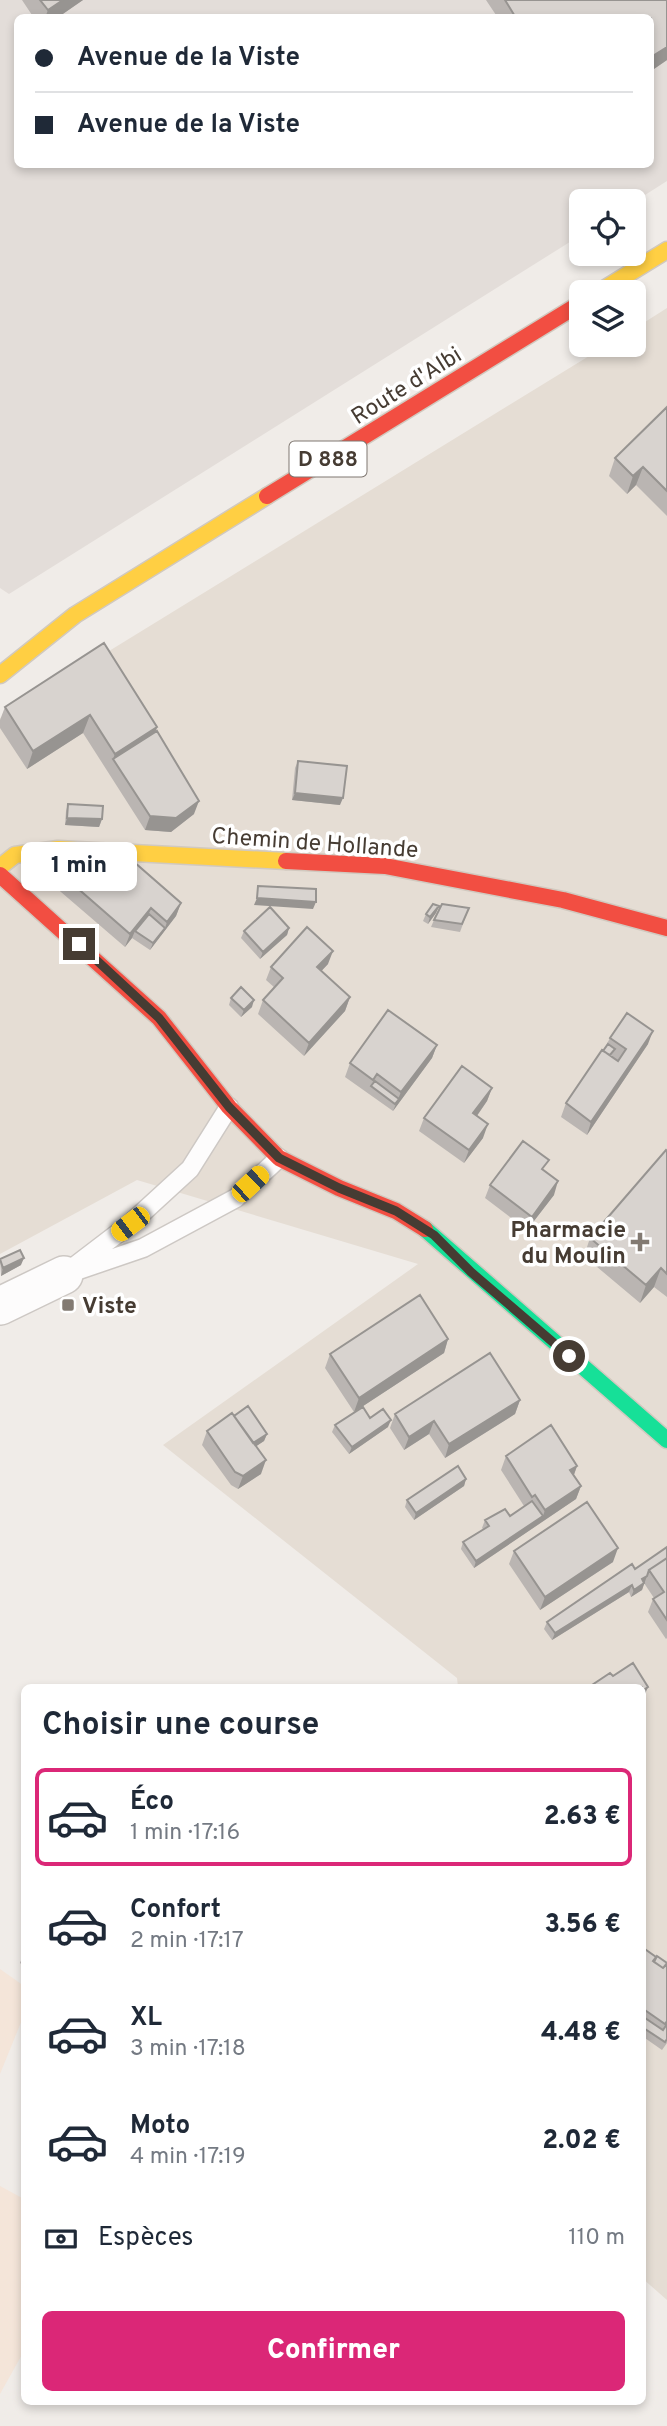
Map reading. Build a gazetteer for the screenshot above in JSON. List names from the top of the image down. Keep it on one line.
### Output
{"streets":{"street":["Route d'Albi","D 888","Chemin de Hollande"]},"places":{"health":["Pharmacie du Moulin"],"transit":["Viste"]},"page":{"banner":["Avenue de la Viste","Avenue de la Viste"],"bubble":"1 min","heading":"Choisir une course","list":[{"name":"Éco","note":"1 min · 17:16","value":"2.63 €"},{"name":"Confort","note":"2 min · 17:17","value":"3.56 €"},{"name":"XL","note":"3 min · 17:18","value":"4.48 €"},{"name":"Moto","note":"4 min · 17:19","value":"2.02 €"}],"pay":["Espèces","110 m"],"buttons":"Confirmer"}}
